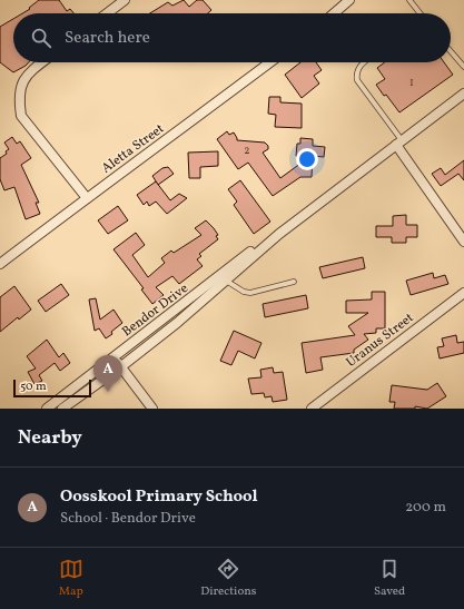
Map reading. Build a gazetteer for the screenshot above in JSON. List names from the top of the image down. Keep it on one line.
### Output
{"streets":{"street":["Aletta Street","Bendor Drive","Uranus Street"]},"house_numbers":["1","2"],"scale_bar":"50 m","page":{"search":"Search here","pins":"A","scale":"50 m","heading":"Nearby","list":[{"mark":"A","name":"Oosskool Primary School","note":"School · Bendor Drive","value":"200 m"}],"nav":["Map","Directions","Saved"]}}
